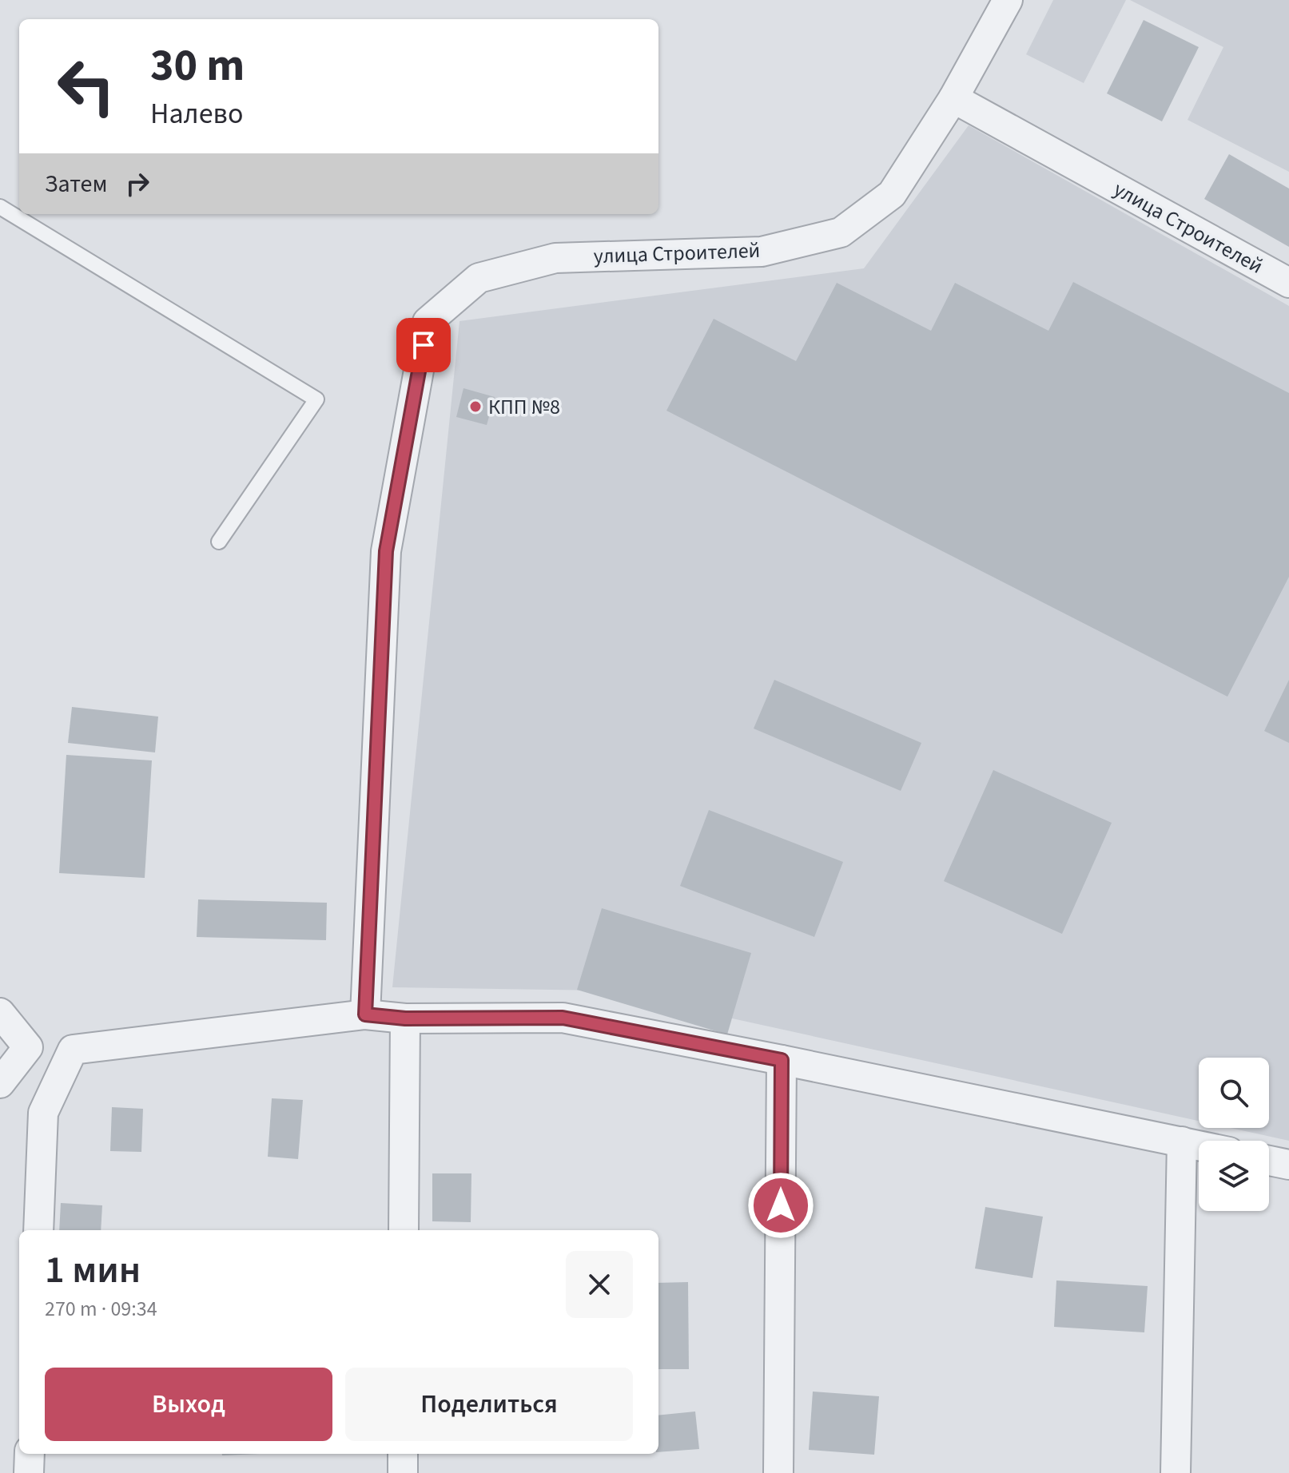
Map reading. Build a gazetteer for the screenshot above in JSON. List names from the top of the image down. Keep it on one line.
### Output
{"streets":{"street":["улица Строителей"]},"places":["КПП №8"],"page":{"turn":["30 m","Налево"],"then":"Затем","heading":["1 мин","270 m · 09:34"],"buttons":["Выход","Поделиться"]}}
